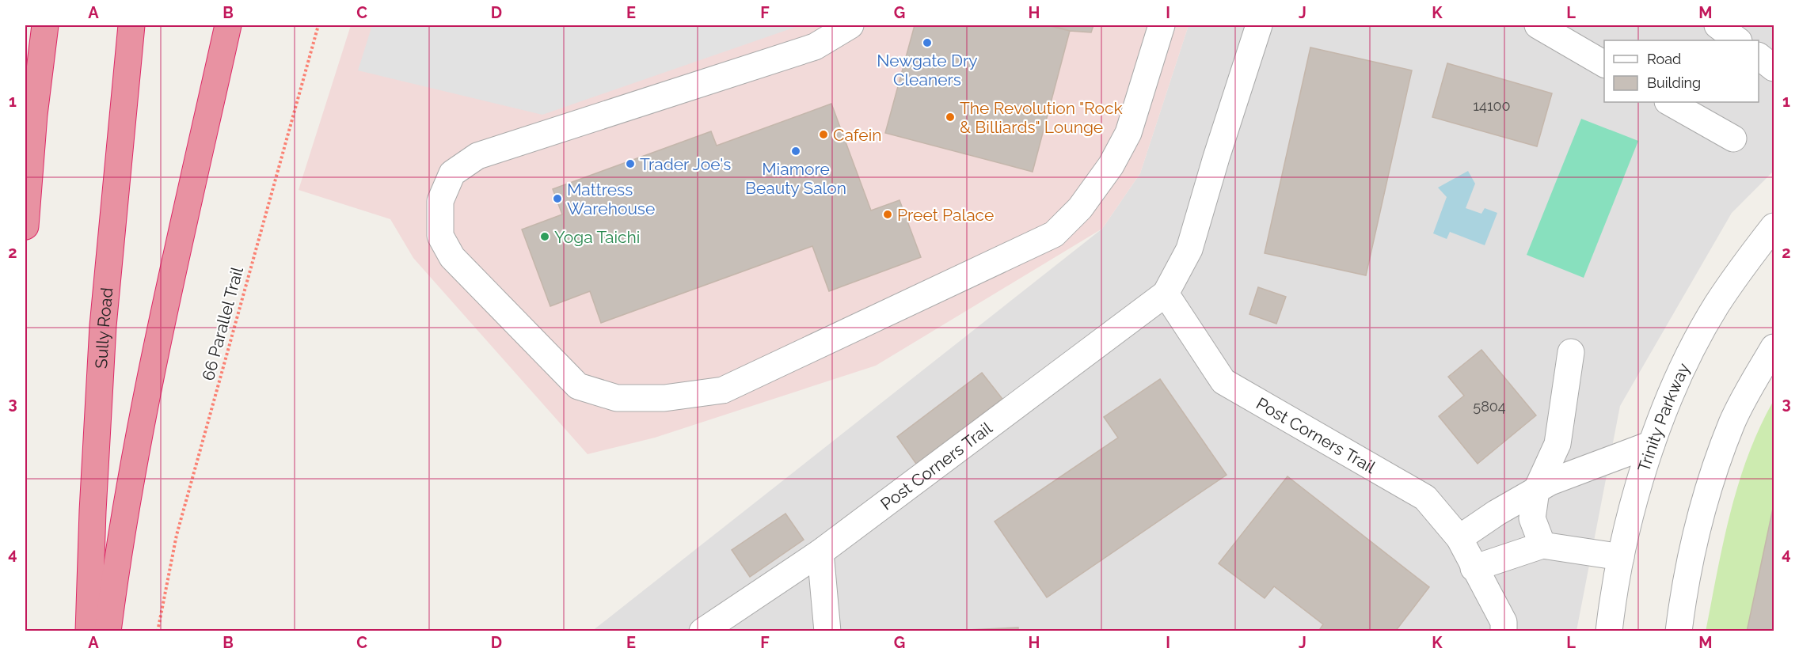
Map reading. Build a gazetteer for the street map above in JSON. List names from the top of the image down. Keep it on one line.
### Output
{"streets":{"highway":["Sully Road"],"street":["Trinity Parkway","Post Corners Trail"],"path":["66 Parallel Trail"]},"places":["Newgate Dry Cleaners","The Revolution \"Rock & Billiards\" Lounge","Cafein","Miamore Beauty Salon","Trader Joe's","Mattress Warehouse","Preet Palace","Yoga Taichi"],"house_numbers":["14100","5804"],"legend":["Road","Building"],"grid":{"columns":["A","B","C","D","E","F","G","H","I","J","K","L","M"],"rows":["1","2","3","4"]}}
